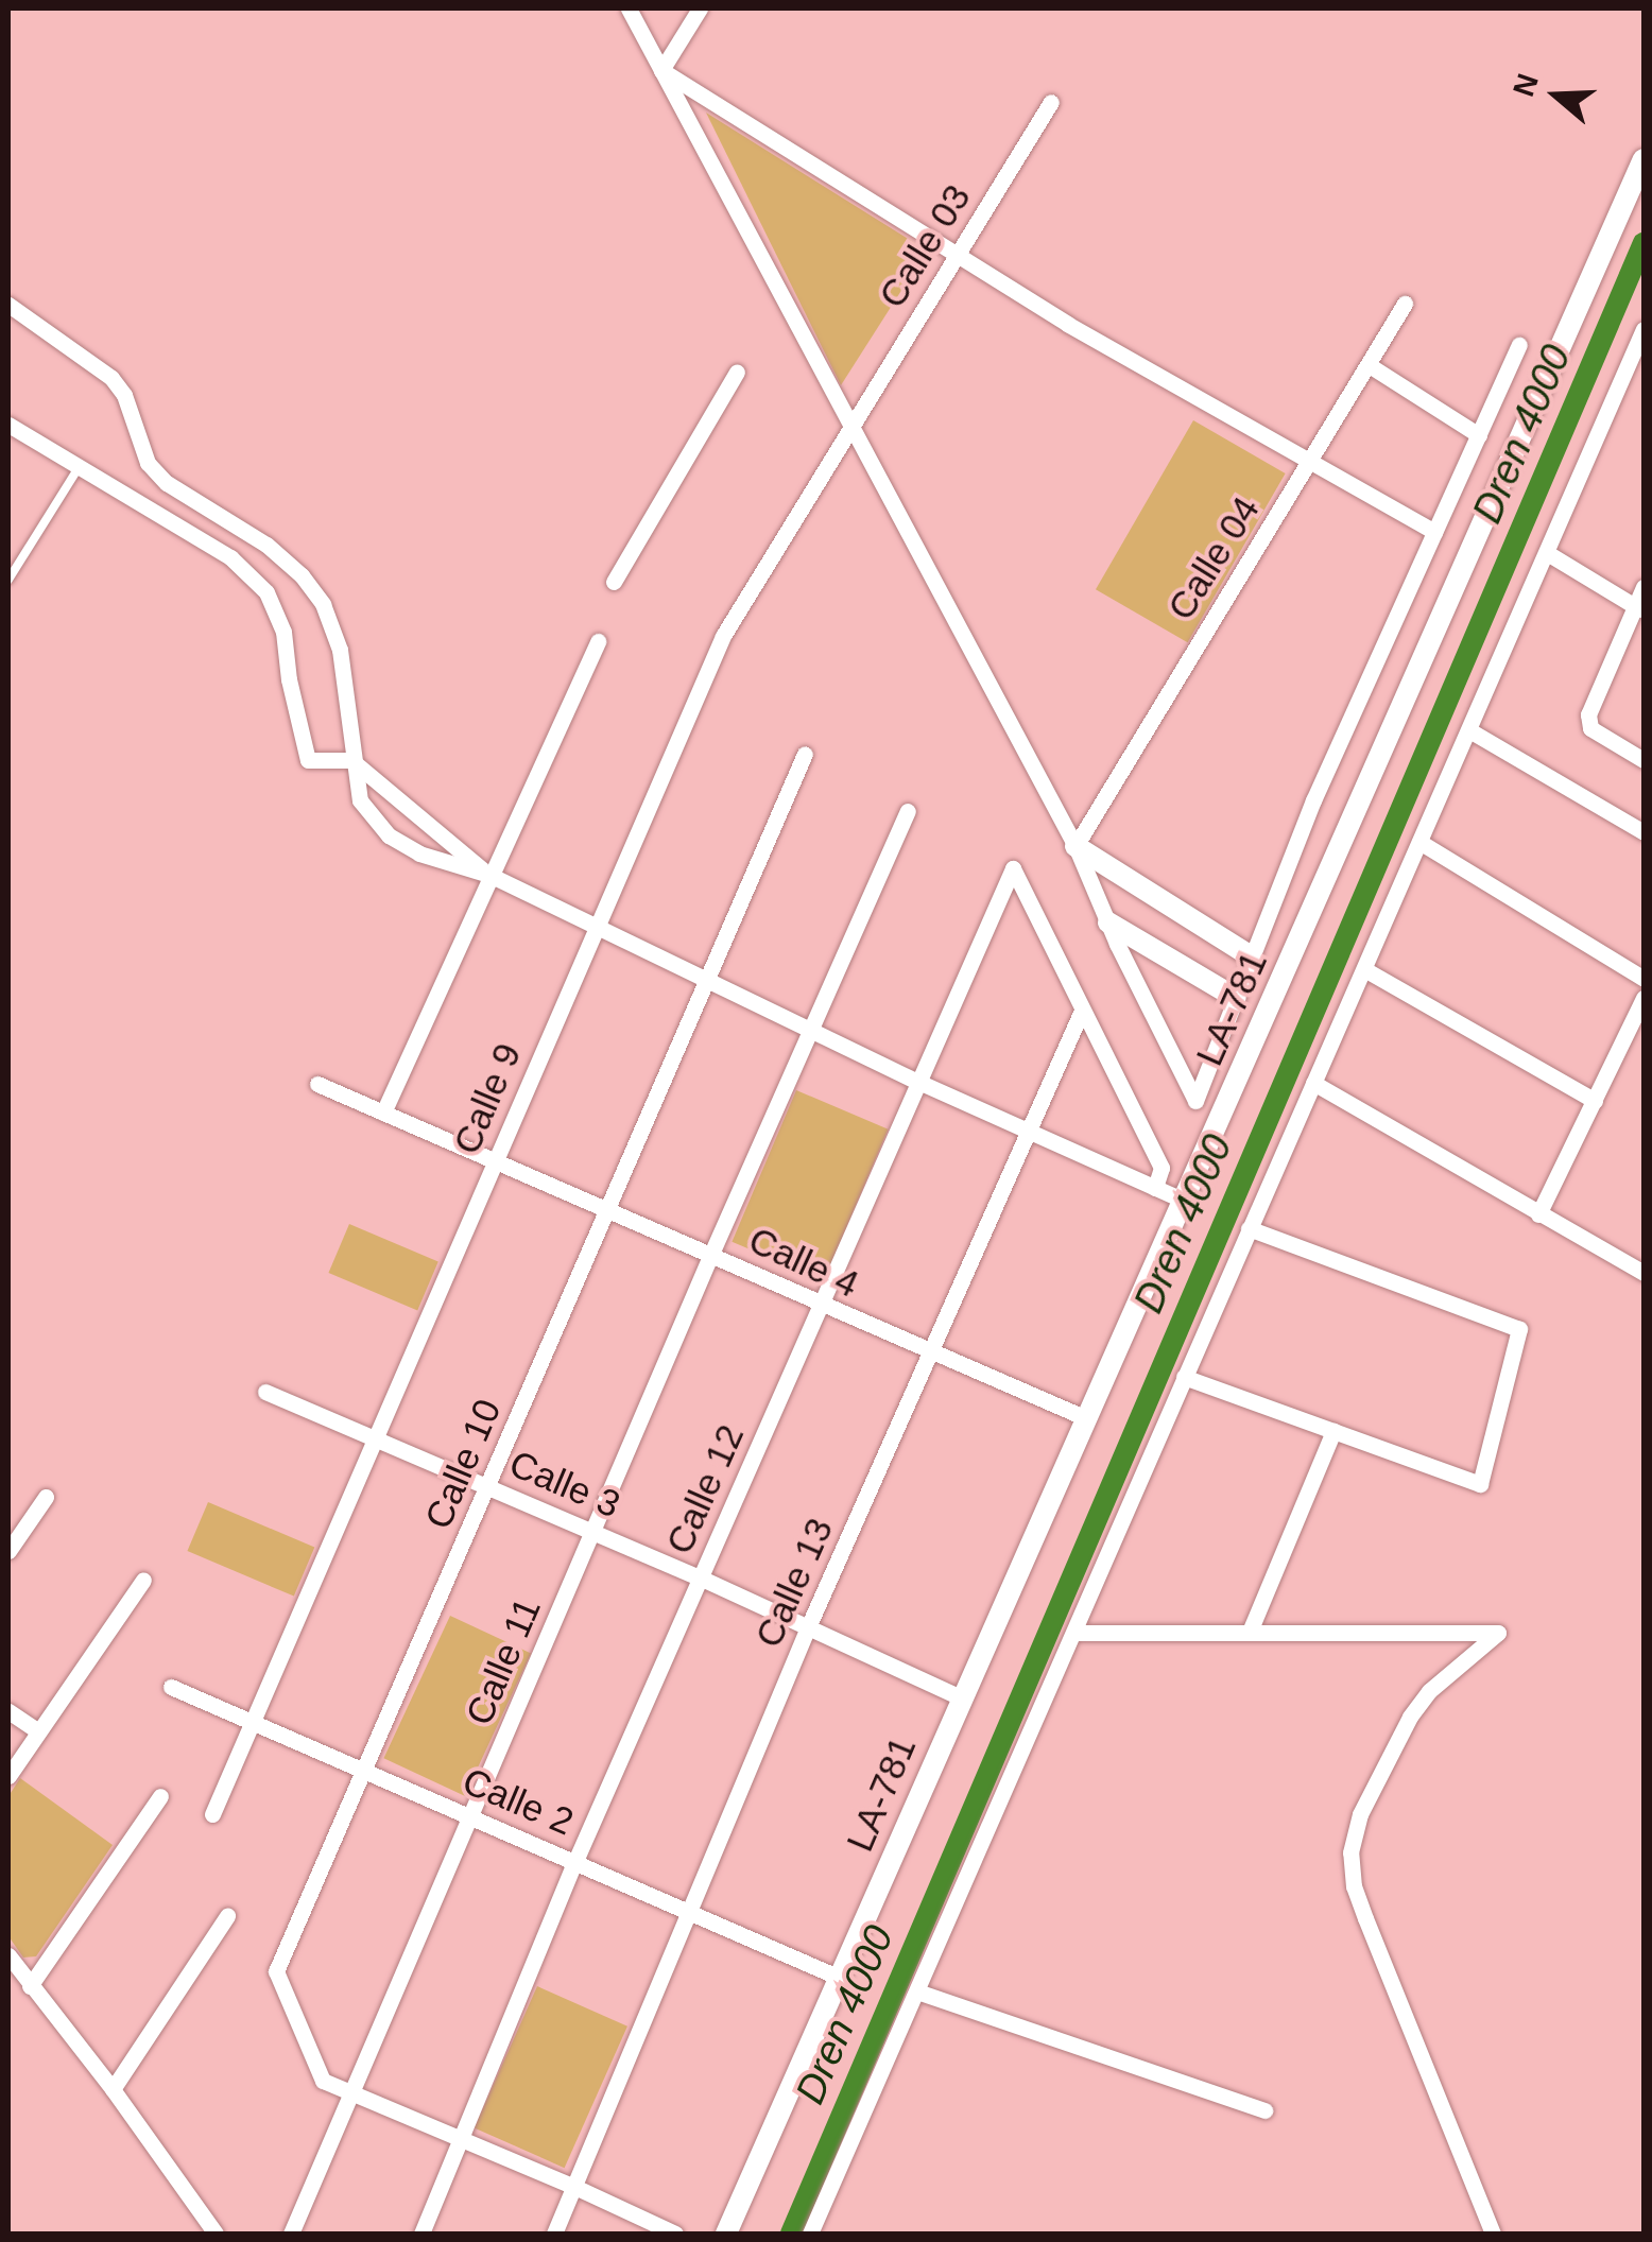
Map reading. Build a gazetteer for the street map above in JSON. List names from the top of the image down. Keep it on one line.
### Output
{"streets":{"street":["Calle 03","Calle 04","LA-781","Calle 9","Calle 4","Calle 10","Calle 3","Calle 12","Calle 13","Calle 11","Calle 2"]},"crossings":[["Calle 03","Calle 9"],["LA-781","Calle 4"],["LA-781","Calle 3"],["LA-781","Calle 2"],["Calle 9","Calle 4"],["Calle 9","Calle 3"],["Calle 9","Calle 2"],["Calle 4","Calle 10"],["Calle 4","Calle 12"],["Calle 4","Calle 13"],["Calle 4","Calle 11"],["Calle 10","Calle 3"],["Calle 10","Calle 11"],["Calle 10","Calle 2"],["Calle 3","Calle 12"],["Calle 3","Calle 13"],["Calle 3","Calle 11"],["Calle 12","Calle 13"],["Calle 12","Calle 2"],["Calle 13","Calle 2"],["Calle 11","Calle 2"]],"water":["Dren 4000"],"north":"left"}
